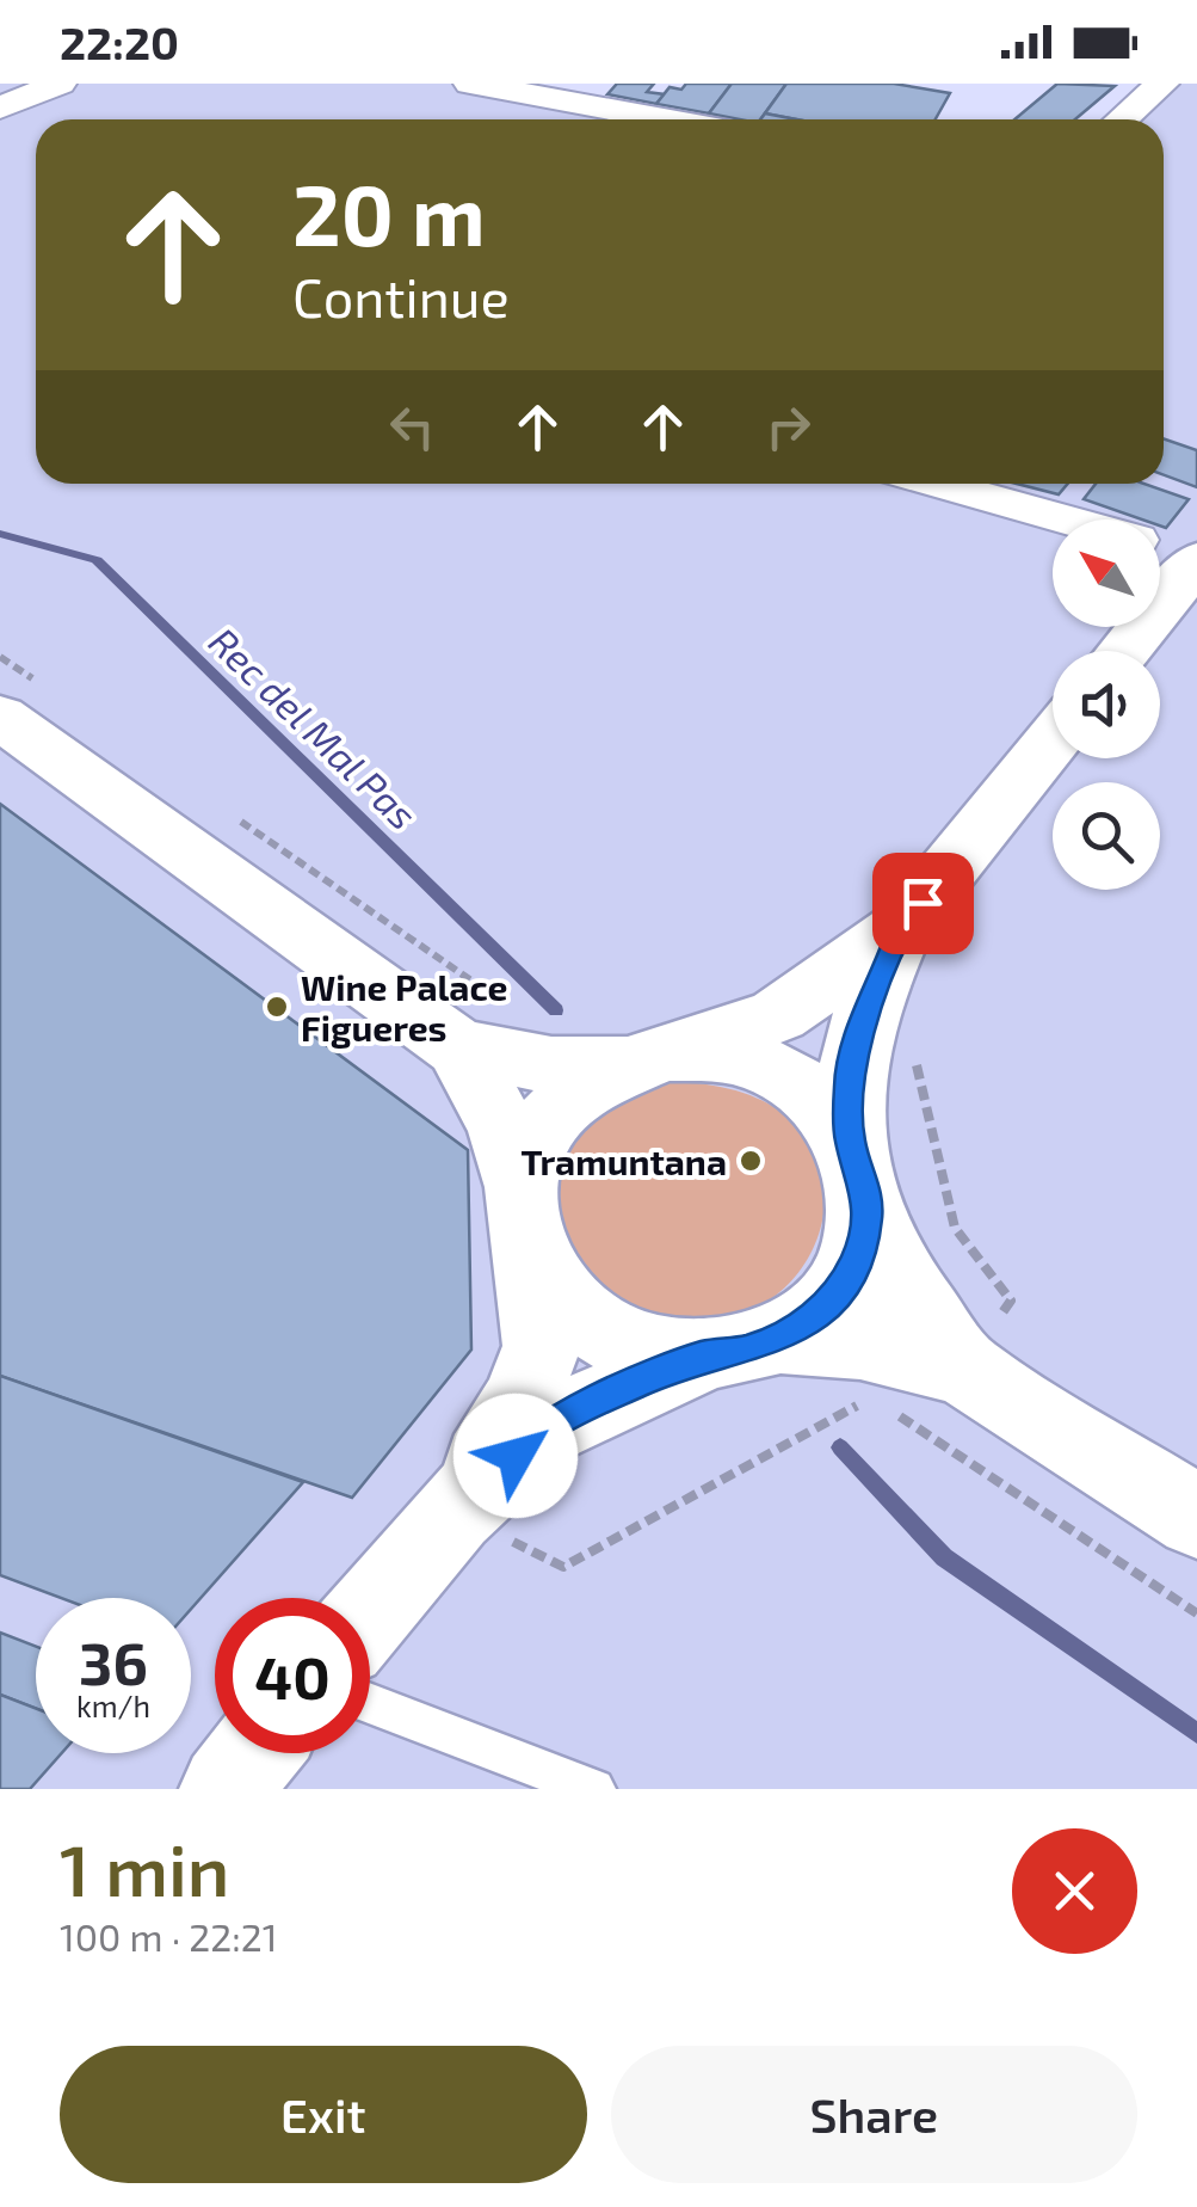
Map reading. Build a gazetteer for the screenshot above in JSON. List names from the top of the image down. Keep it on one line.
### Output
{"water":["Rec del Mal Pas"],"places":["Wine Palace Figueres","Tramuntana"],"north":"top left","page":{"status":"22:20","turn":["20 m","Continue"],"speed":"36 km/h","limit":"40","heading":["1 min","100 m · 22:21"],"buttons":["Exit","Share"]}}
